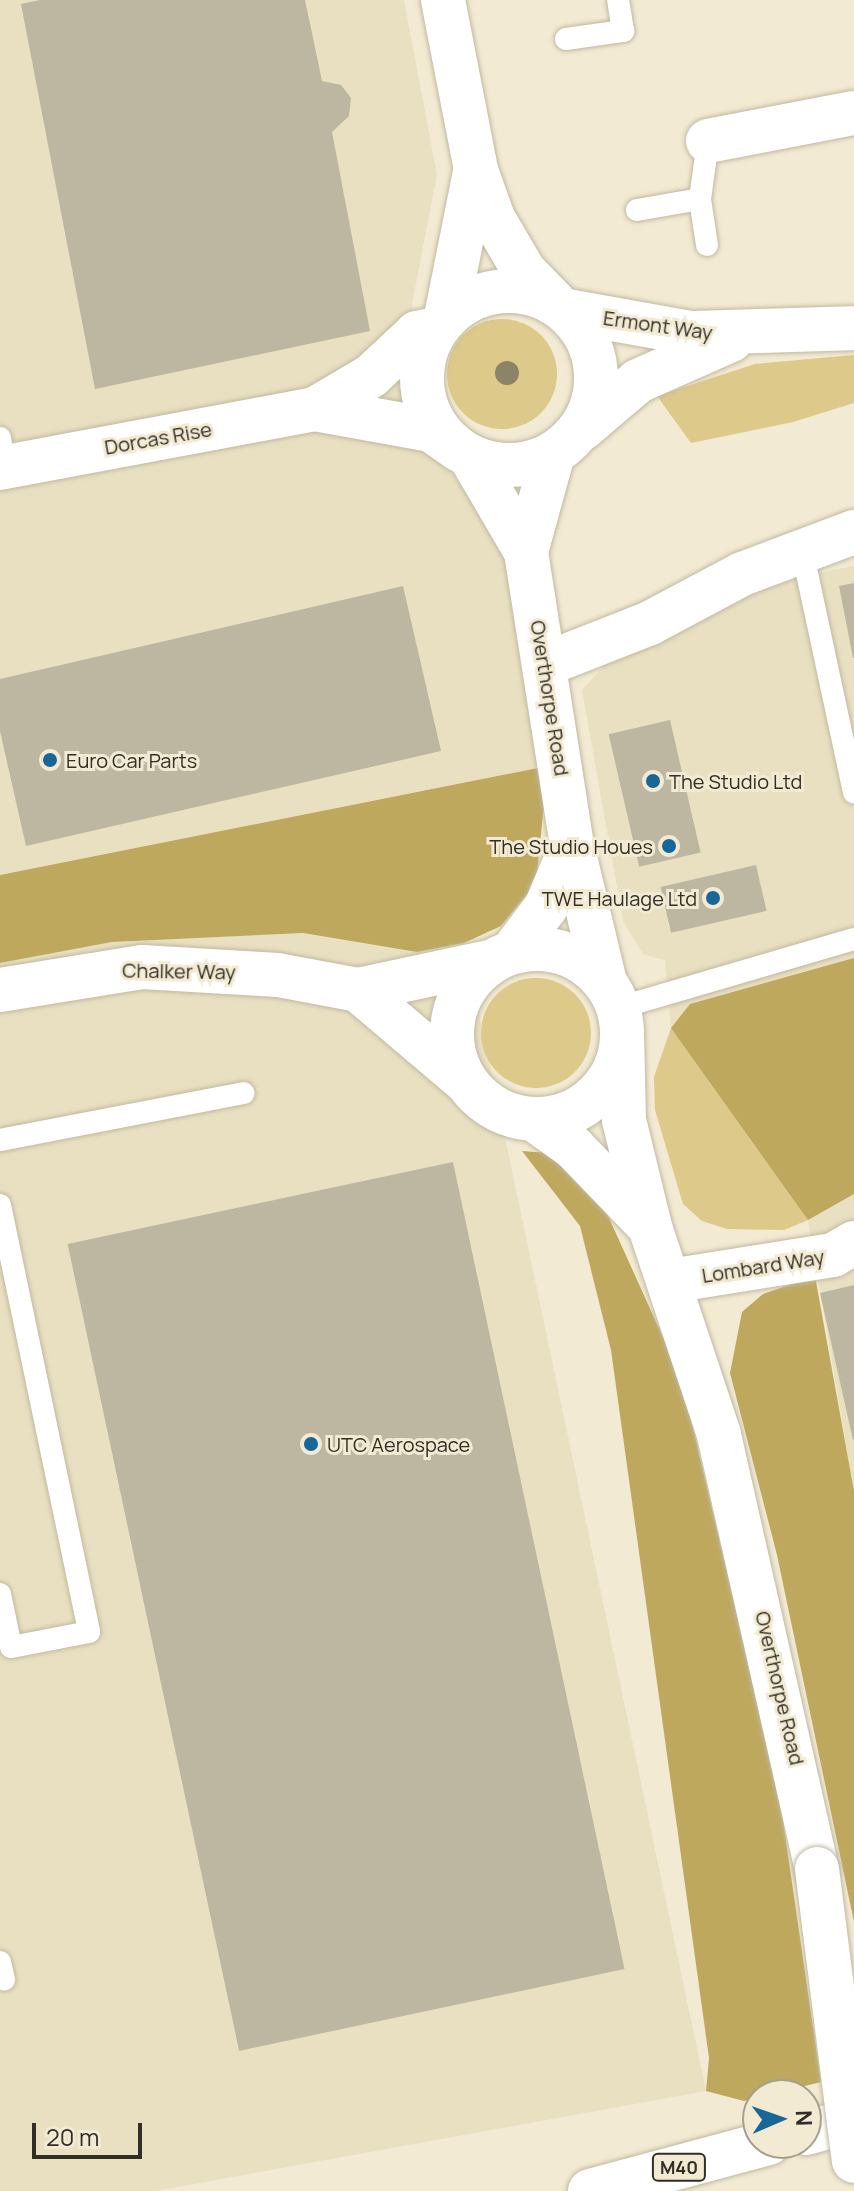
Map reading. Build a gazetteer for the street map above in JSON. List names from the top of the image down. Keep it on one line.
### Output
{"streets":{"main road":["Ermont Way","Dorcas Rise","Overthorpe Road","Chalker Way","Lombard Way","M40"]},"crossings":[["Ermont Way","Dorcas Rise"],["Ermont Way","Overthorpe Road"],["Dorcas Rise","Overthorpe Road"],["Overthorpe Road","Chalker Way"],["Overthorpe Road","Lombard Way"]],"places":["Euro Car Parts","The Studio Ltd","The Studio Houes","TWE Haulage Ltd","UTC Aerospace"],"scale_bar":"20 m","north":"right"}
